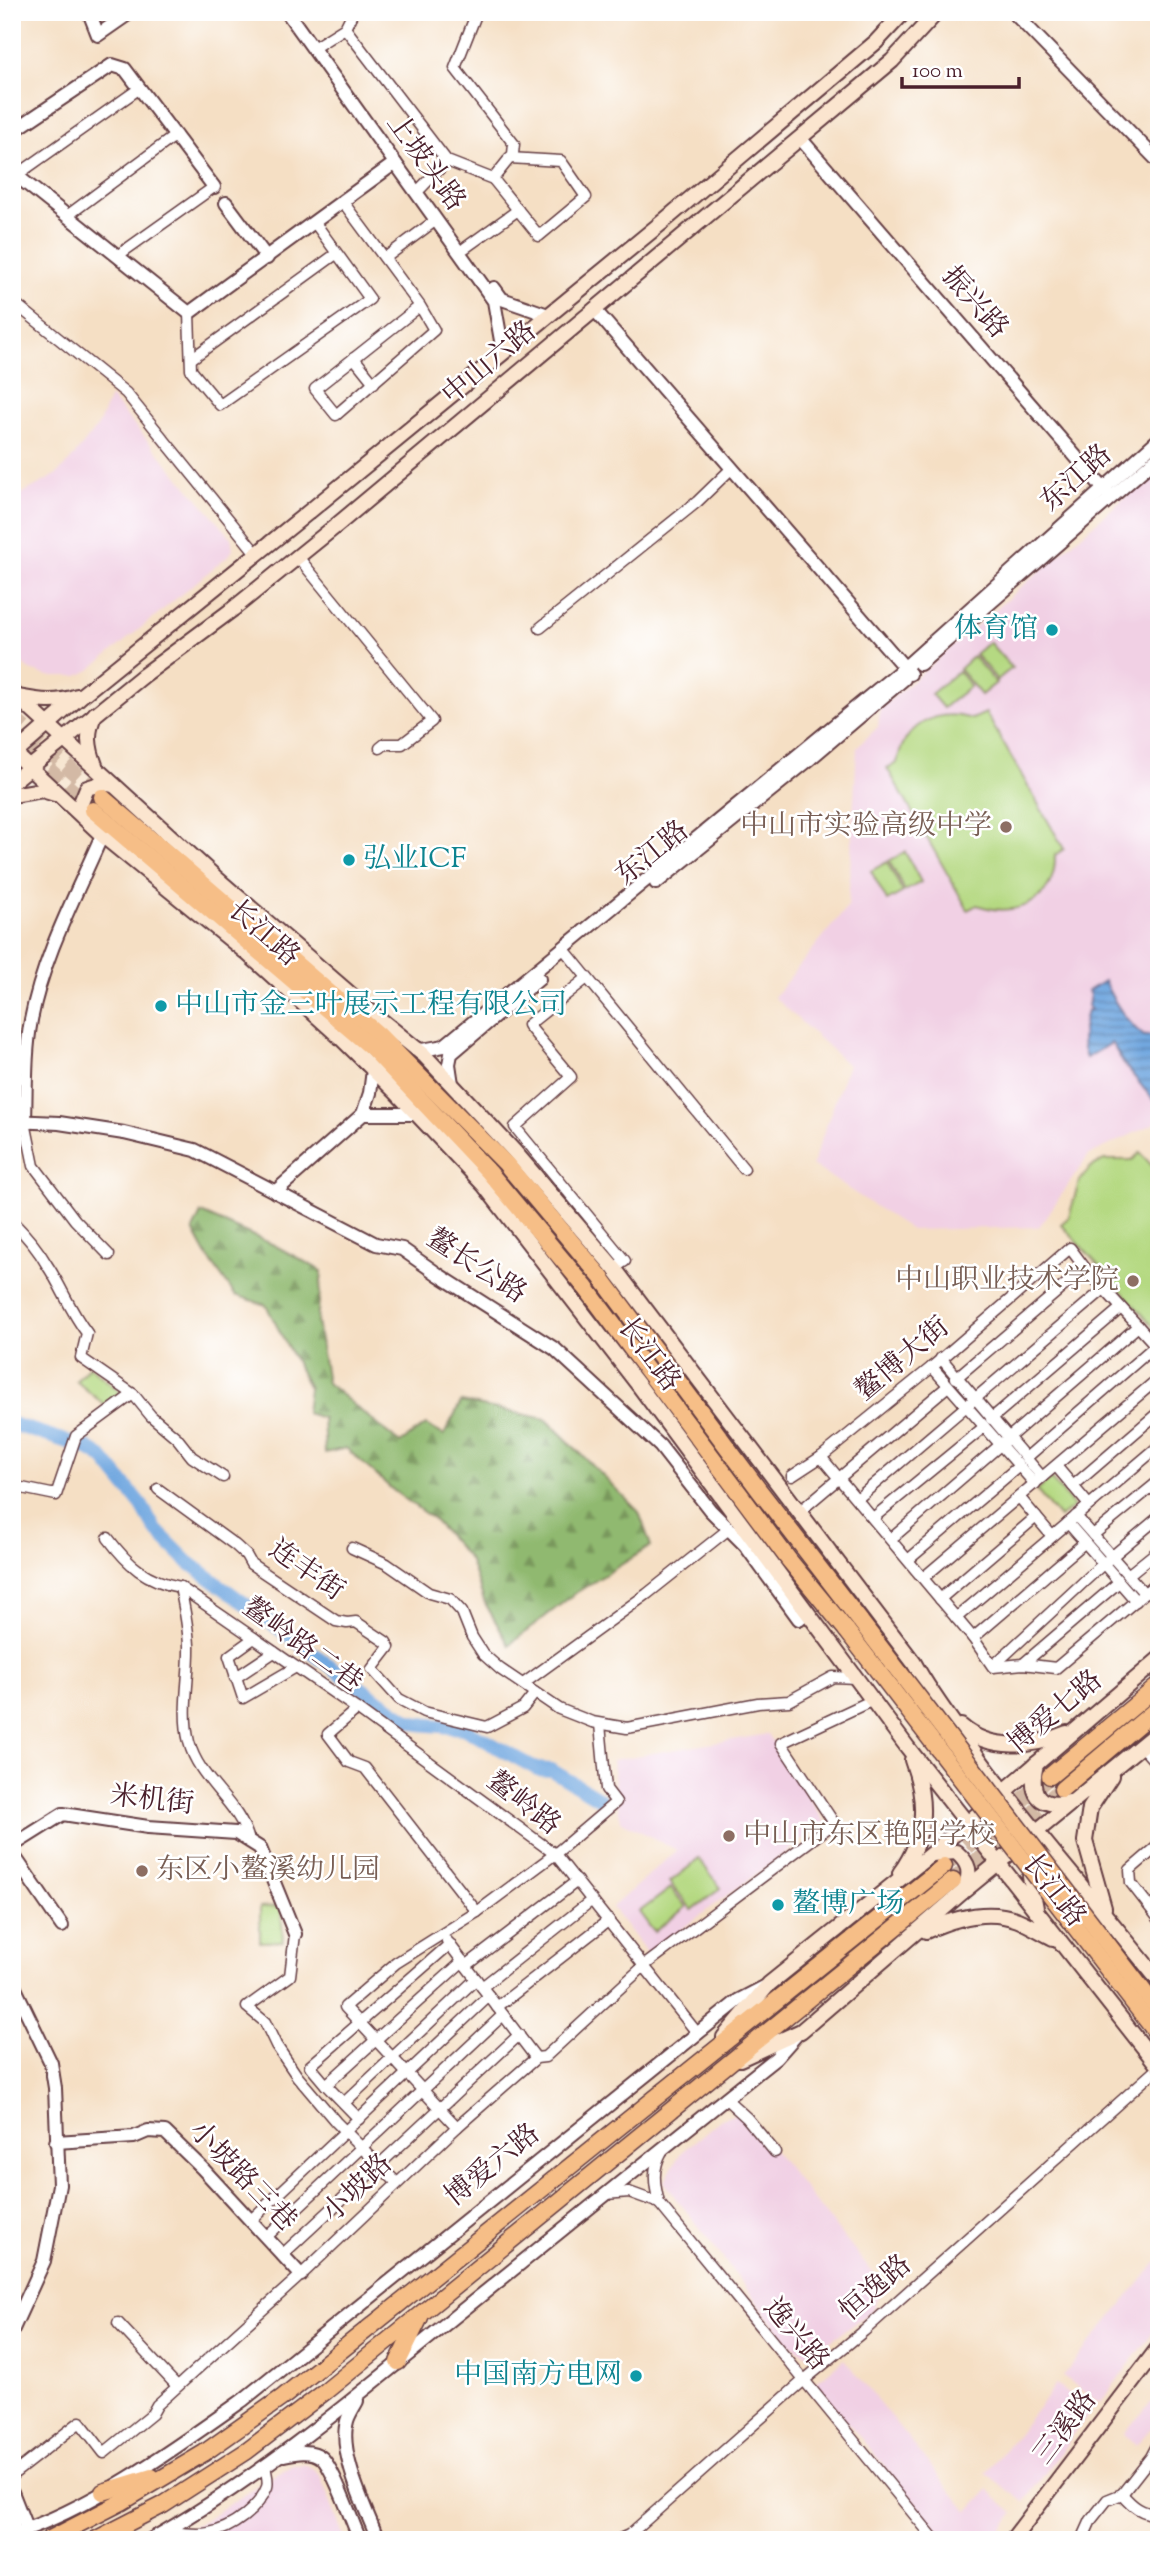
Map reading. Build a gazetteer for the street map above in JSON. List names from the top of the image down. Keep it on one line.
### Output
{"streets":{"highway":["长江路","博爱七路","博爱六路"],"main road":["中山六路","三溪路"],"street":["上坡头路","振兴路","东江路","鳌长公路","鳌博大街","连丰街","鳌岭路二巷","米机街","鳌岭路","小坡路三巷","小坡路","恒逸路","逸兴路"]},"crossings":[["上坡头路","中山六路"],["振兴路","中山六路"],["振兴路","东江路"],["中山六路","长江路"],["东江路","长江路"],["长江路","鳌长公路"],["长江路","博爱七路"],["长江路","博爱六路"],["长江路","小坡路"],["长江路","恒逸路"],["鳌岭路二巷","鳌岭路"],["博爱七路","博爱六路"],["小坡路三巷","小坡路"],["恒逸路","逸兴路"]],"places":["体育馆","中山市实验高级中学","弘业ICF","中山市金三叶展示工程有限公司","中山职业技术学院","中山市东区艳阳学校","东区小鳌溪幼儿园","鳌博广场","中国南方电网"],"scale_bar":"100 m"}
